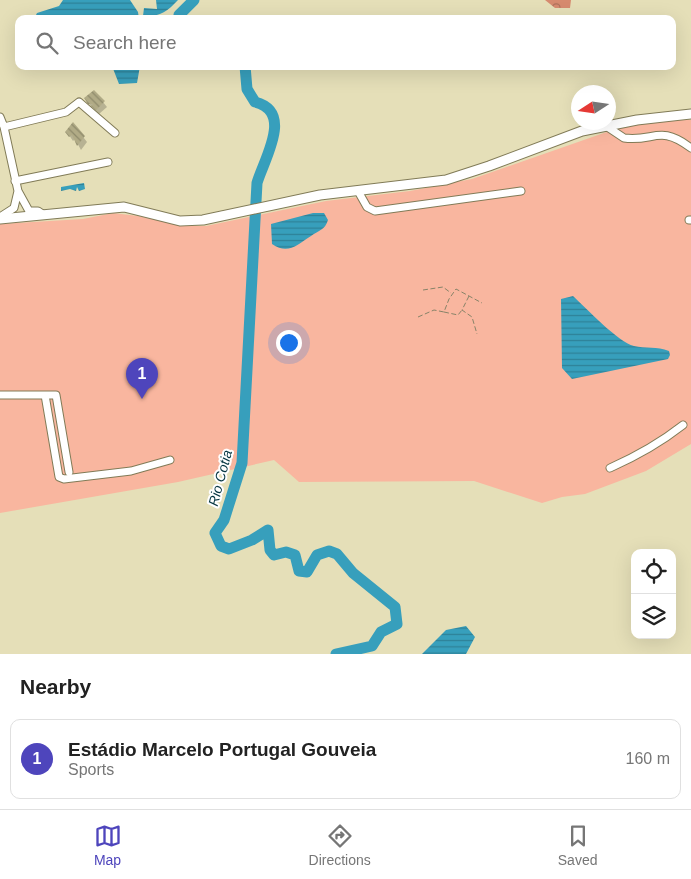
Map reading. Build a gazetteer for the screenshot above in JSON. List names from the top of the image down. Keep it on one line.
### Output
{"water":["Rio Cotia"],"north":"left","page":{"search":"Search here","pins":"1","heading":"Nearby","list":[{"mark":"1","name":"Estádio Marcelo Portugal Gouveia","note":"Sports","value":"160 m"}],"nav":["Map","Directions","Saved"]}}
